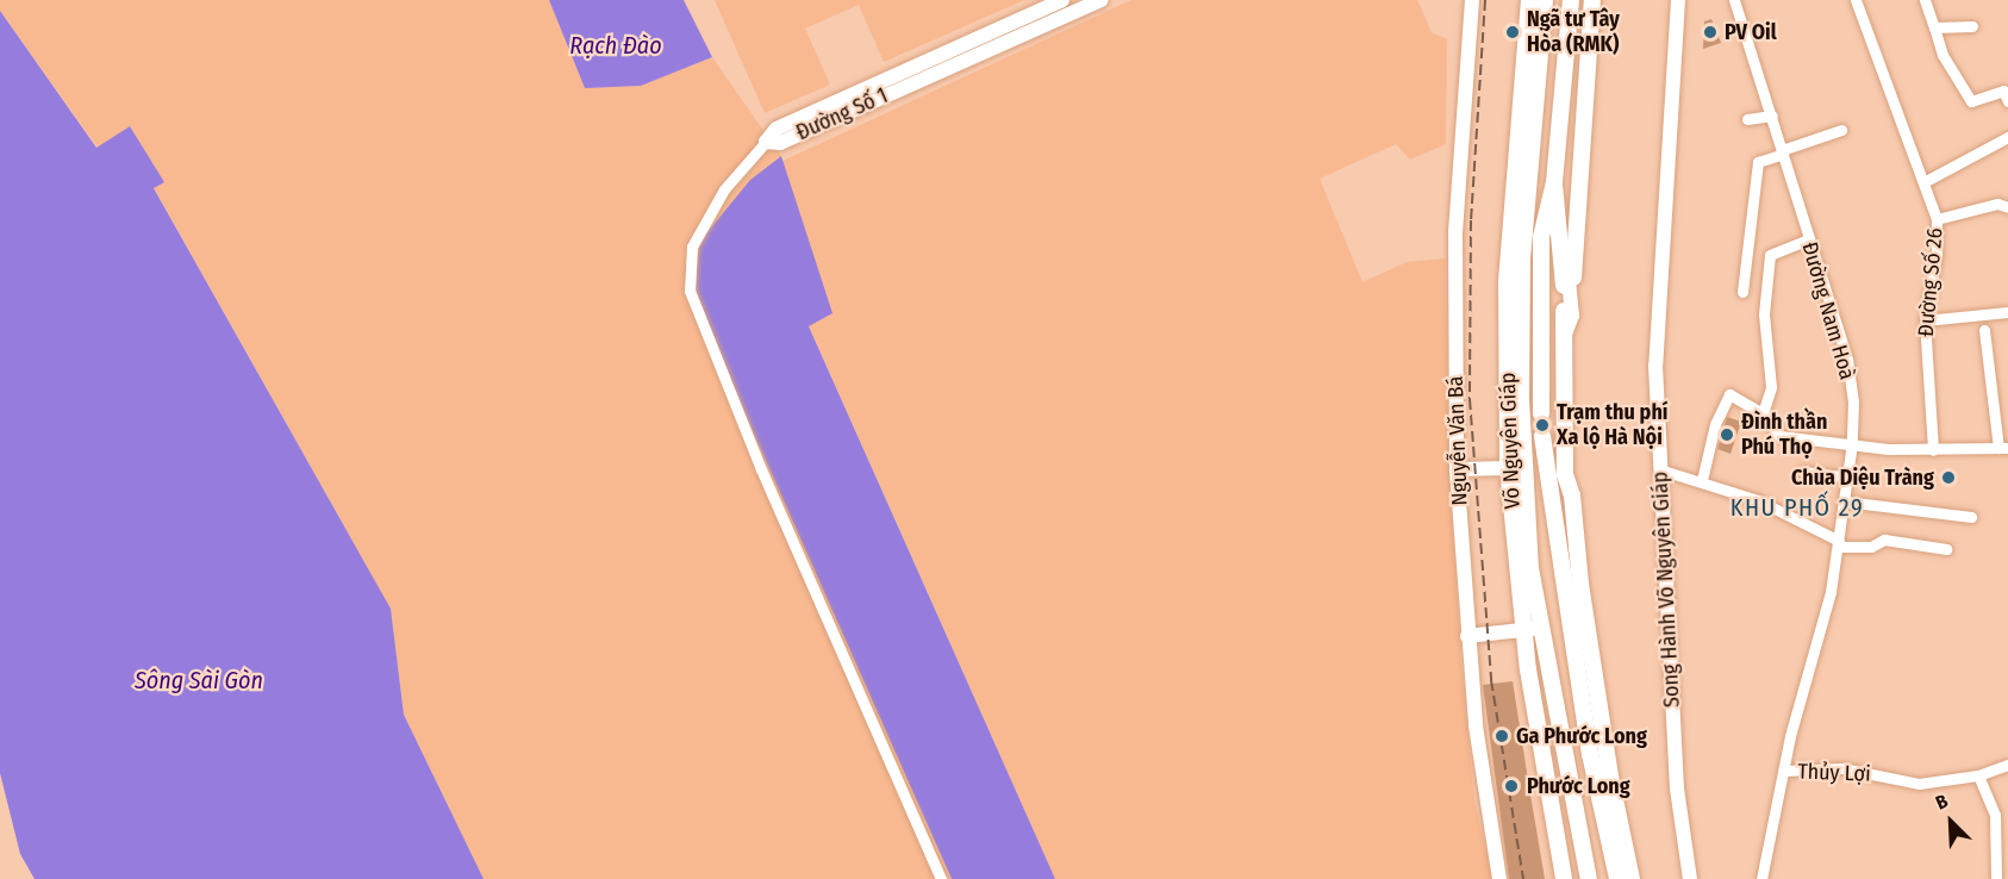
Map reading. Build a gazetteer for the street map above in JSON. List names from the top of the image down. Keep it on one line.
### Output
{"streets":{"highway":["Võ Nguyên Giáp"],"main road":["Đường Số 1","Nguyễn Văn Bá","Song Hành Võ Nguyên Giáp"],"street":["Đường Số 26","Đường Nam Hoà","Thủy Lợi"]},"crossings":[["Đường Nam Hoà","Thủy Lợi"]],"districts":["KHU PHỐ 29"],"water":["Rạch Đào","Sông Sài Gòn"],"places":["Ngã tư Tây Hòa (RMK)","PV Oil","Trạm thu phí Xa lộ Hà Nội","Đình thần Phú Thọ","Chùa Diệu Tràng","Ga Phước Long","Phước Long"],"north":"top left"}
